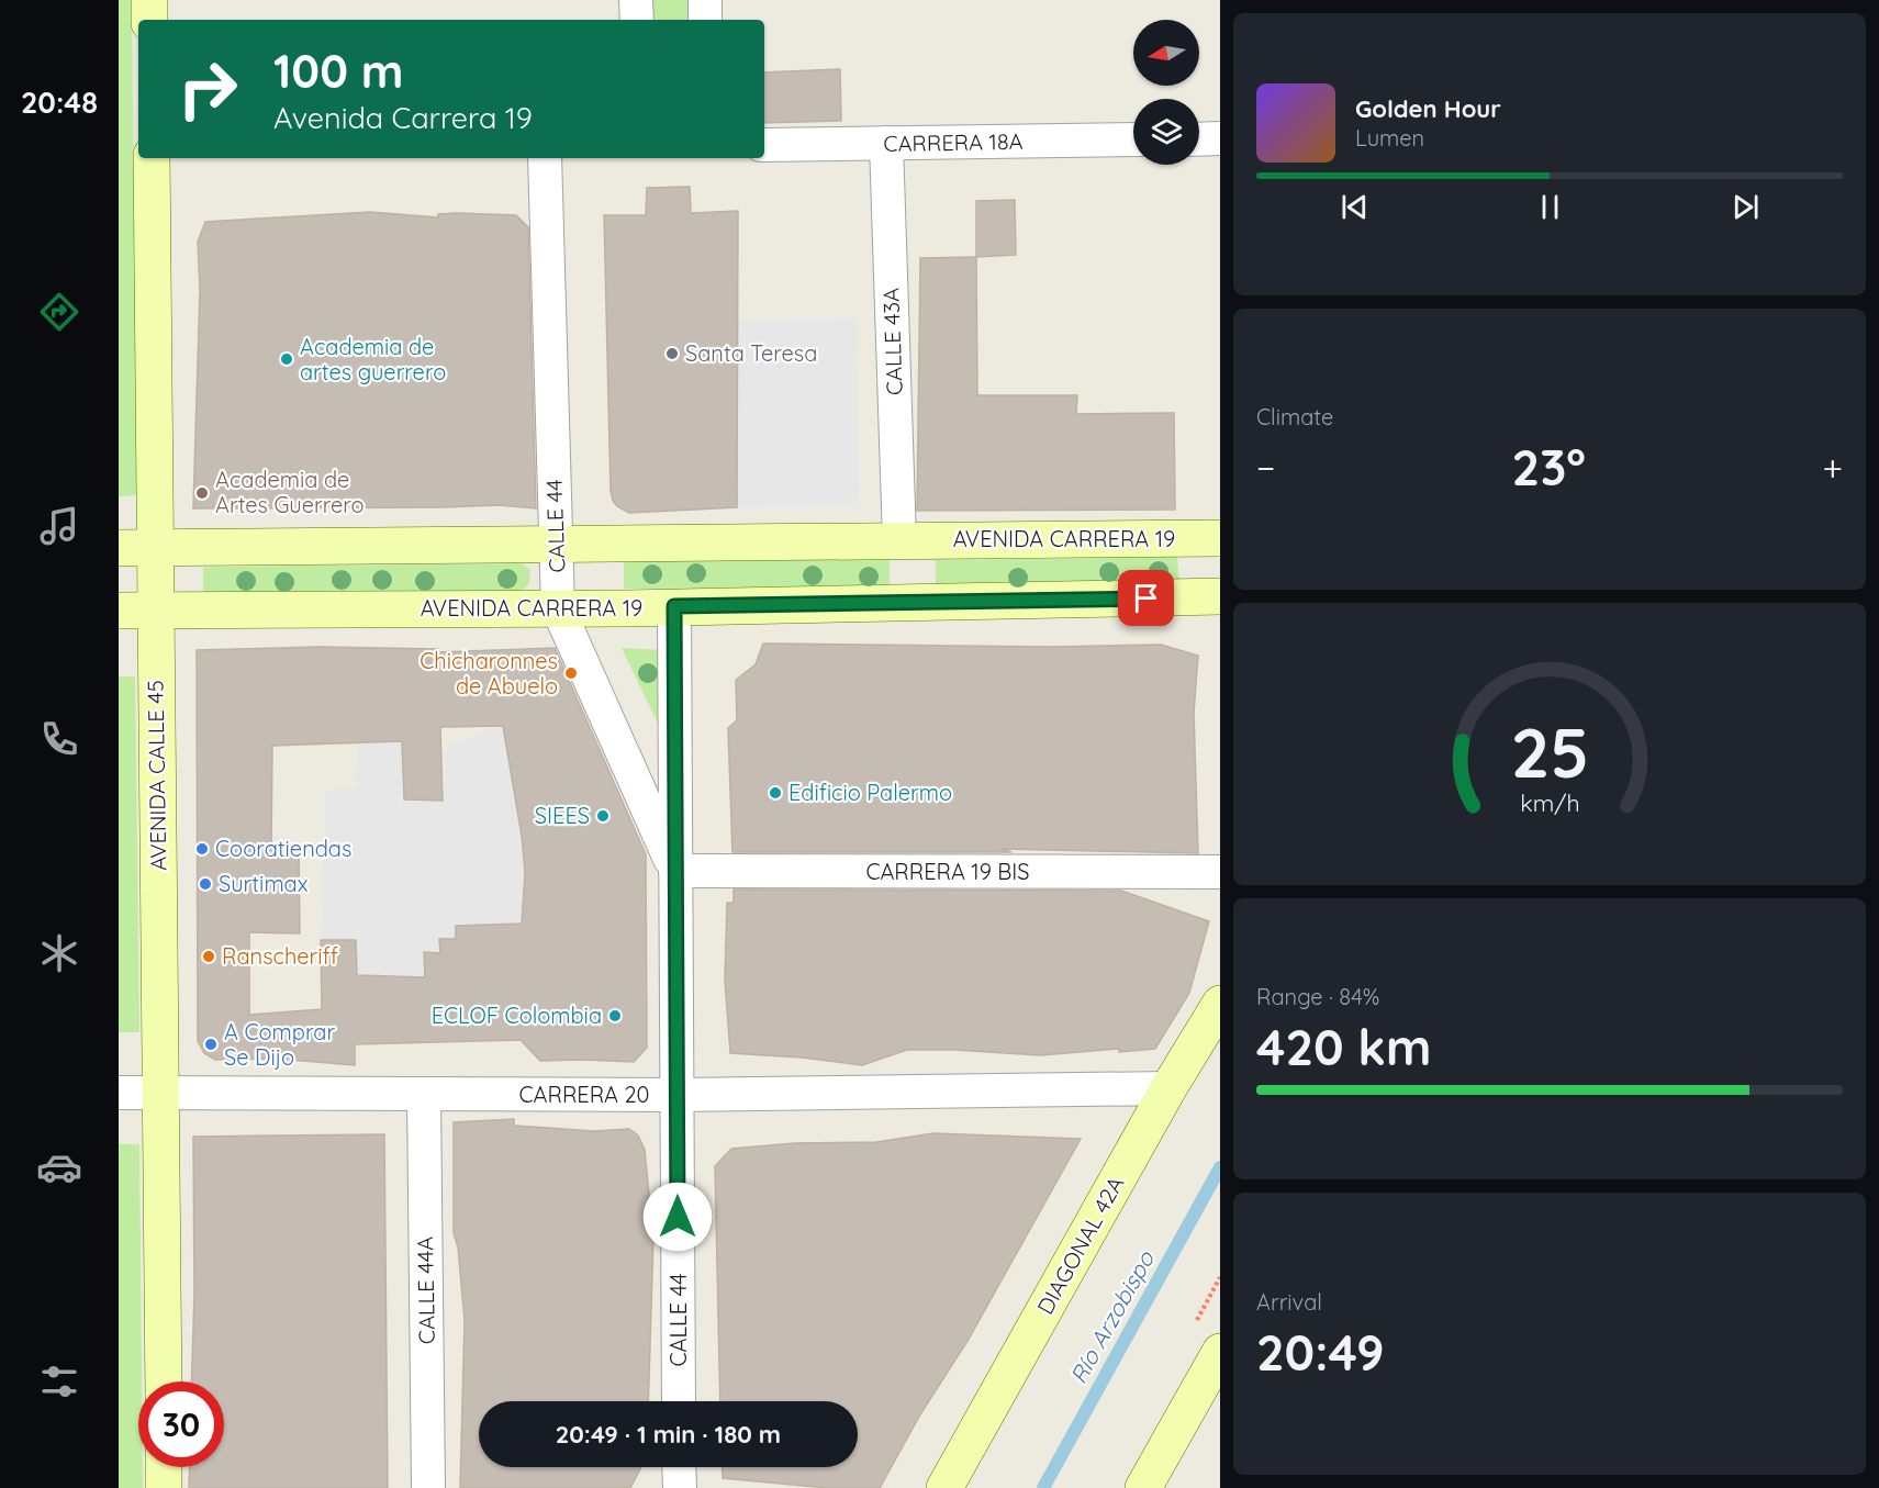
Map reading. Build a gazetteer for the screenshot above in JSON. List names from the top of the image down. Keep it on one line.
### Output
{"streets":{"main road":["AVENIDA CARRERA 19","AVENIDA CALLE 45","DIAGONAL 42A"],"street":["CARRERA 18A","CALLE 43A","CALLE 44","CARRERA 19 BIS","CARRERA 20","CALLE 44A"]},"crossings":[["CARRERA 18A","CALLE 43A"],["CALLE 43A","AVENIDA CARRERA 19"],["CALLE 44","AVENIDA CARRERA 19"],["CALLE 44","CARRERA 19 BIS"],["CALLE 44","CARRERA 20"],["AVENIDA CARRERA 19","AVENIDA CALLE 45"],["AVENIDA CALLE 45","CARRERA 20"],["CARRERA 20","DIAGONAL 42A"],["CARRERA 20","CALLE 44A"]],"water":["Río Arzobispo"],"places":["Santa Teresa","Academia de artes guerrero","Academia de Artes Guerrero","Chicharonnes de Abuelo","Edificio Palermo","SIEES","Cooratiendas","Surtimax","Ranscheriff","ECLOF Colombia","A Comprar Se Dijo"],"north":"left","page":{"tabs":"20:48","turn":["100 m","Avenida Carrera 19"],"song":["Golden Hour","Lumen"],"tile":["Climate",["Range · 84%","420 km"],["Arrival","20:49"]],"heat":["−","23°","+"],"limit":"30","trip":"20:49 · 1 min · 180 m","gauge":["25","km/h"]}}
